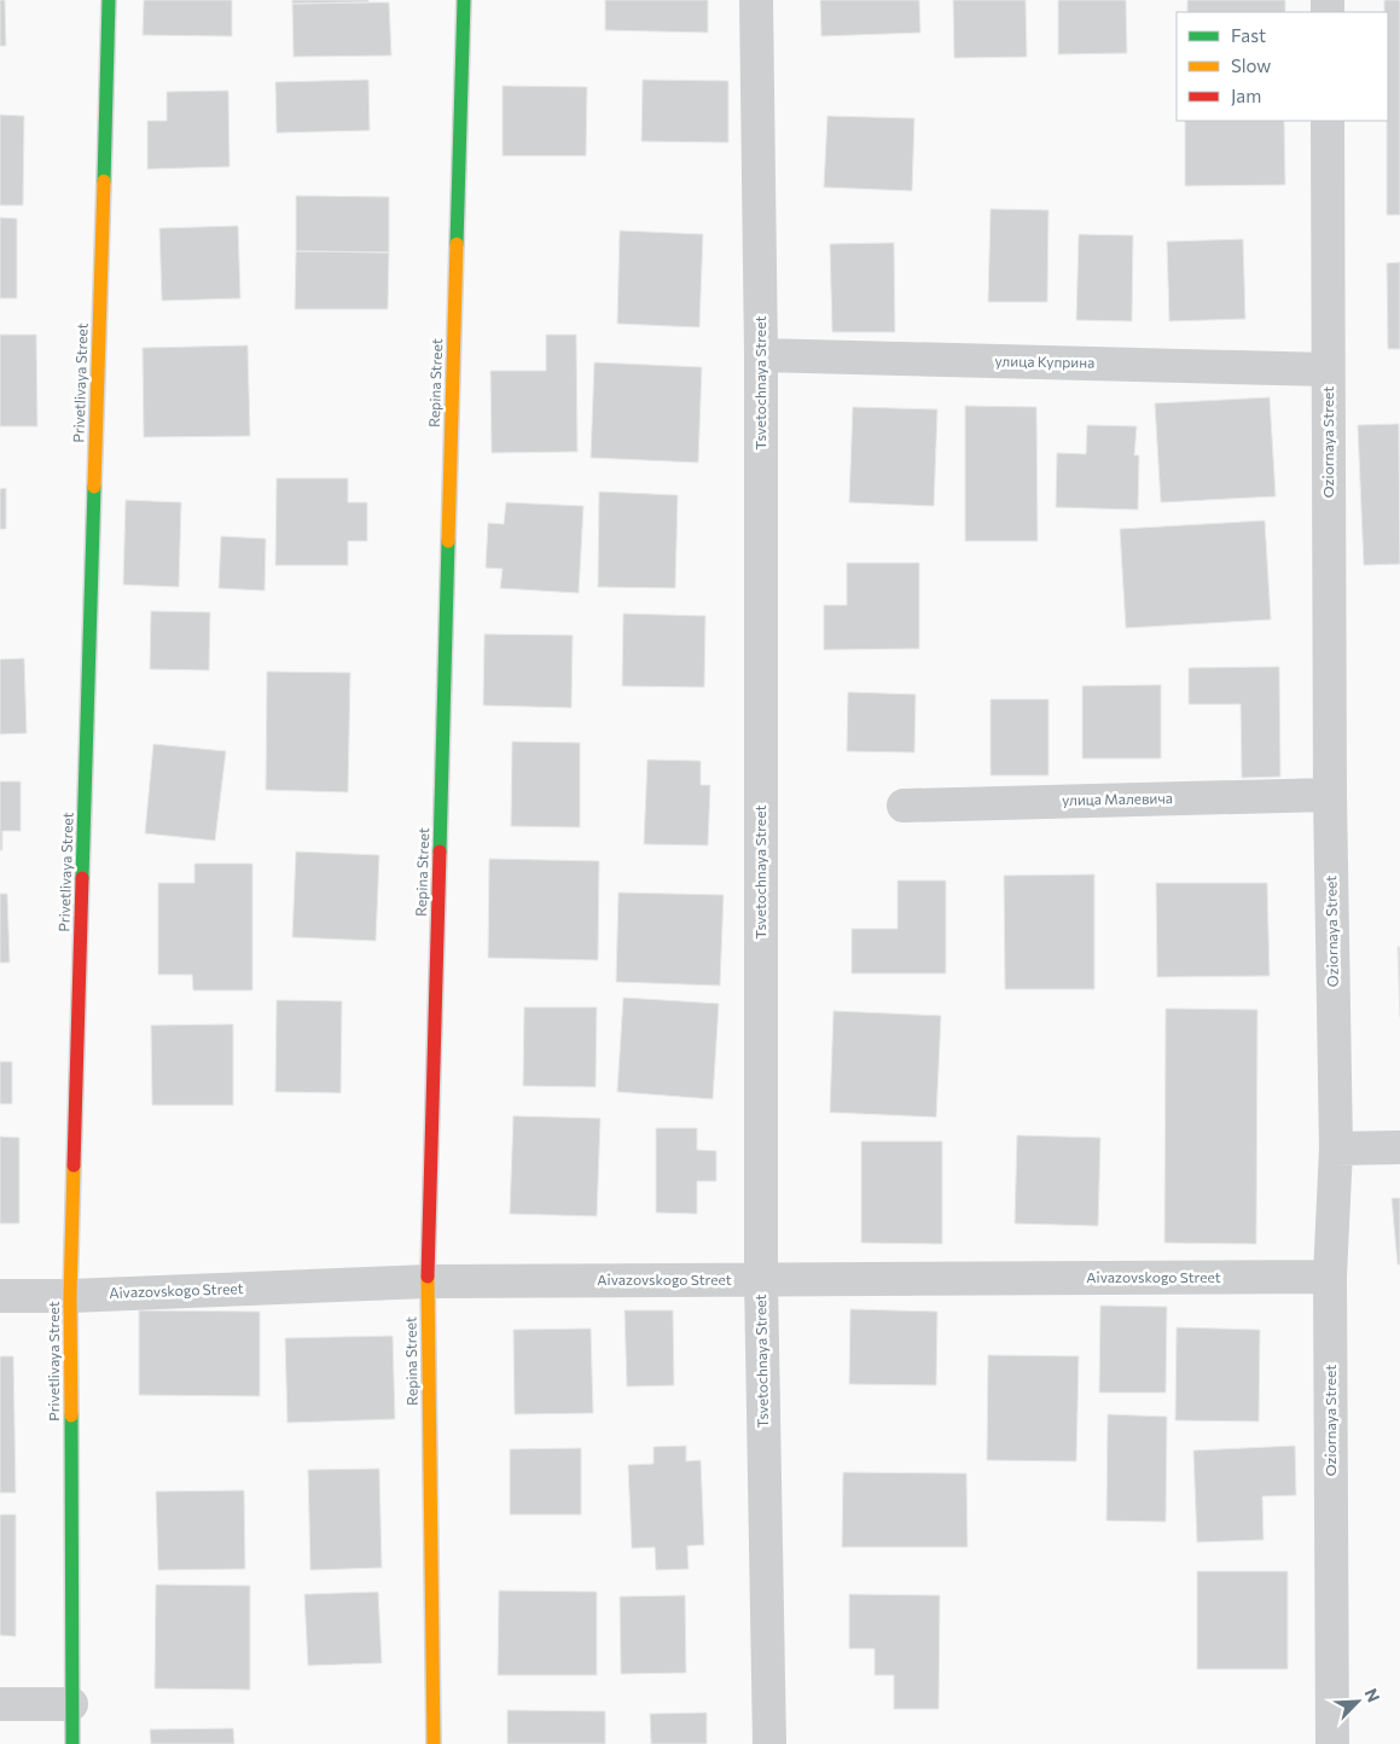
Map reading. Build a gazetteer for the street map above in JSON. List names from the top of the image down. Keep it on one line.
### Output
{"streets":{"street":["улица Куприна","Privetlivaya Street","Repina Street","Tsvetochnaya Street","Oziornaya Street","улица Малевича","Aivazovskogo Street"]},"crossings":[["улица Куприна","Tsvetochnaya Street"],["улица Куприна","Oziornaya Street"],["Privetlivaya Street","Aivazovskogo Street"],["Repina Street","Aivazovskogo Street"],["Tsvetochnaya Street","Aivazovskogo Street"],["Oziornaya Street","улица Малевича"],["Oziornaya Street","Aivazovskogo Street"]],"legend":["Fast","Slow","Jam"],"north":"top right"}
